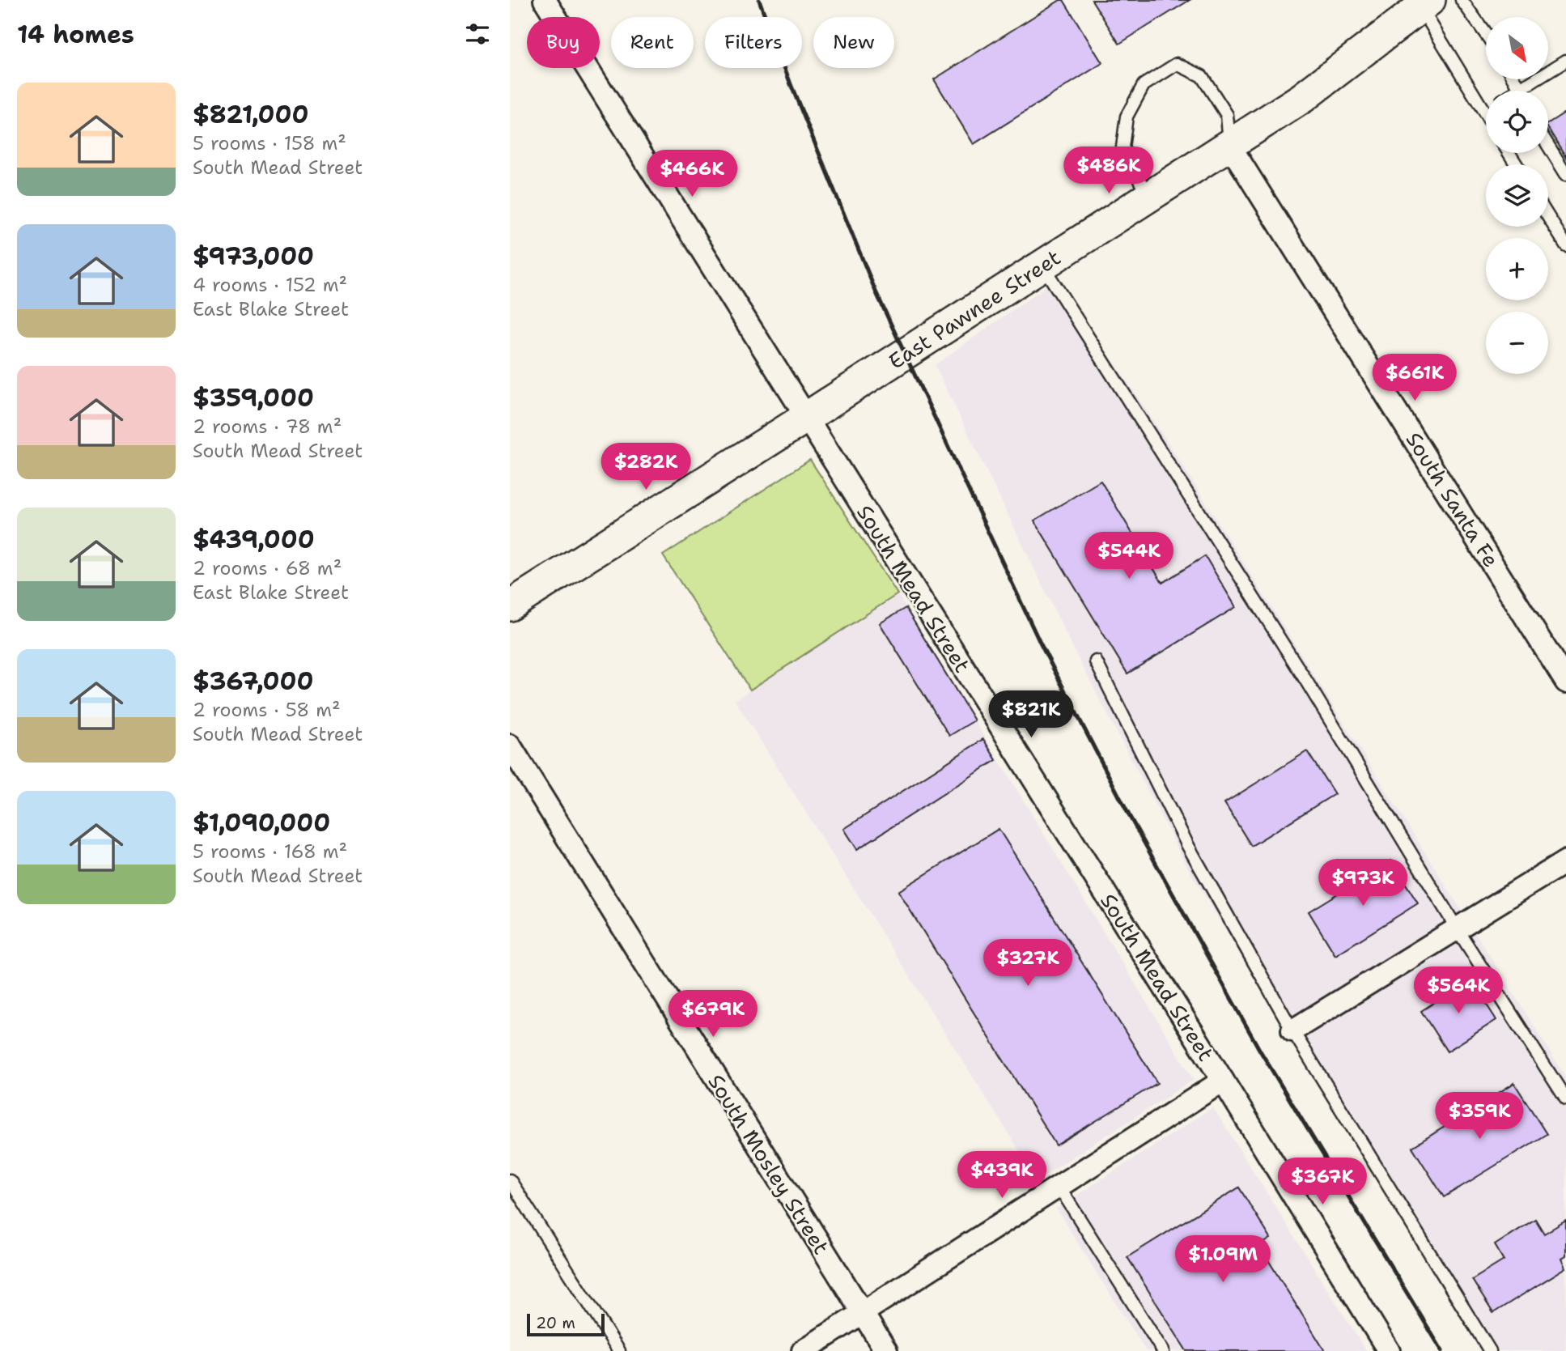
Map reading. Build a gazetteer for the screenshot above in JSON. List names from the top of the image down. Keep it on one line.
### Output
{"streets":{"main road":["East Pawnee Street"],"street":["South Santa Fe","South Mead Street","South Mosley Street"]},"crossings":[["East Pawnee Street","South Santa Fe"],["East Pawnee Street","South Mead Street"]],"scale_bar":"20 m","north":"bottom right","page":{"heading":"14 homes","map_buttons":["+","−"],"chip":["Buy","Rent","Filters","New"],"list":[{"name":"$821,000","note":"5 rooms · 158 m² · South Mead Street"},{"name":"$973,000","note":"4 rooms · 152 m² · East Blake Street"},{"name":"$359,000","note":"2 rooms · 78 m² · South Mead Street"},{"name":"$439,000","note":"2 rooms · 68 m² · East Blake Street"},{"name":"$367,000","note":"2 rooms · 58 m² · South Mead Street"},{"name":"$1,090,000","note":"5 rooms · 168 m² · South Mead Street"}],"price":["$486K","$466K","$661K","$282K","$544K","$821K","$973K","$327K","$564K","$679K","$359K","$439K","$367K","$1.09M"],"scale":"20 m"}}
